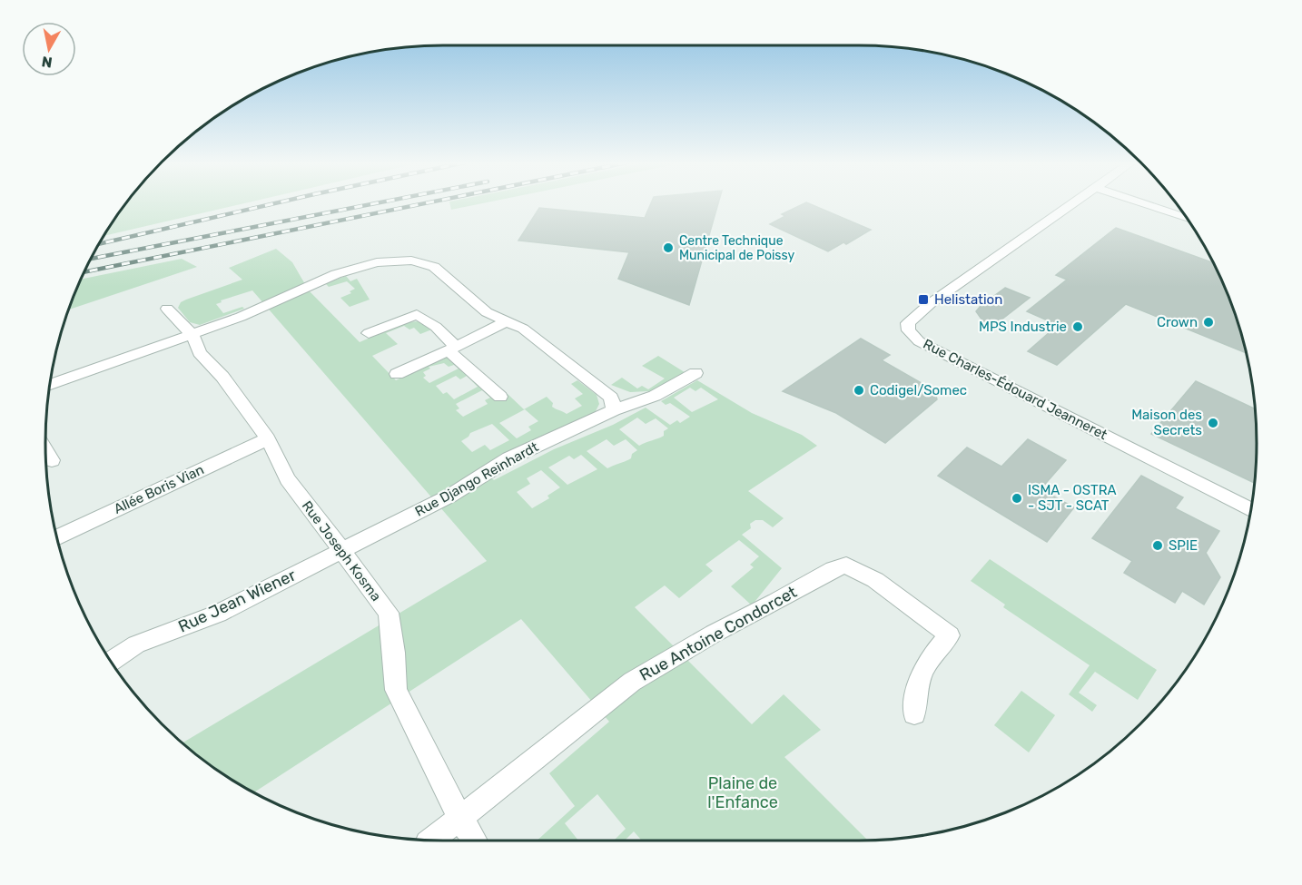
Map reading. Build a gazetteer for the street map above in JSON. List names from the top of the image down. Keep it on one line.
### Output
{"streets":{"street":["Rue Charles-Édouard Jeanneret","Rue Django Reinhardt","Allée Boris Vian","Rue Joseph Kosma","Rue Jean Wiener","Rue Antoine Condorcet"]},"crossings":[["Rue Django Reinhardt","Rue Joseph Kosma"],["Rue Django Reinhardt","Rue Jean Wiener"],["Allée Boris Vian","Rue Joseph Kosma"],["Rue Joseph Kosma","Rue Jean Wiener"],["Rue Joseph Kosma","Rue Antoine Condorcet"]],"parks":["Plaine de l'Enfance"],"places":{"other":["Centre Technique Municipal de Poissy","Crown","MPS Industrie","Codigel/Somec","Maison des Secrets","ISMA - OSTRA - SJT - SCAT","SPIE"],"transit":["Helistation"]},"north":"bottom"}
